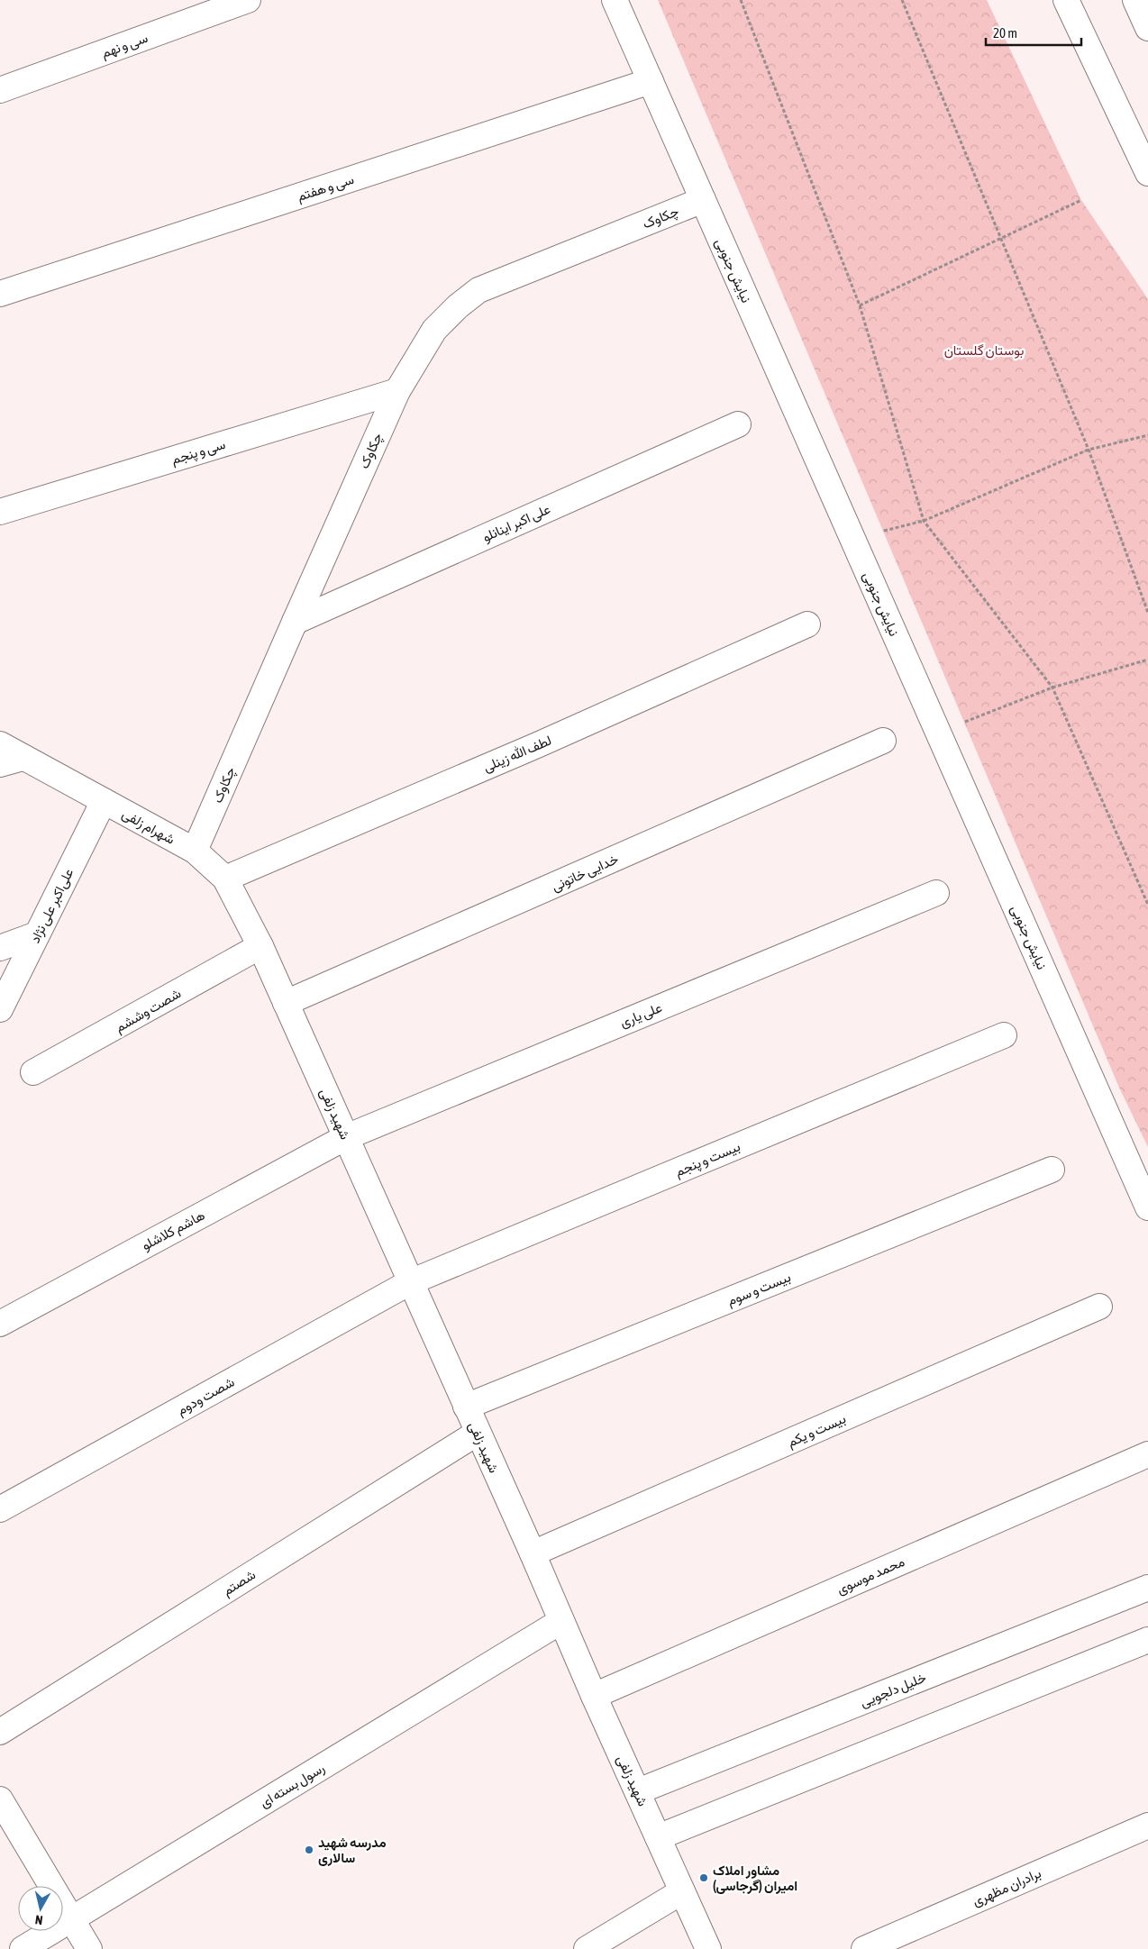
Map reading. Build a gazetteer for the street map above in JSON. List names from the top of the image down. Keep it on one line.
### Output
{"streets":{"street":["سی و نهم","سی و هفتم","چکاوک","نیایش جنوبی","سی و پنجم","علی اکبر اینانلو","لطف الله زینلی","شهرام زلفی","خدایی خاتونی","علی‌اکبر علی نژاد","شصت وششم","علی یاری","شهید زلفی","بیست و پنجم","هاشم کلاشلو","بیست و سوم","شصت ودوم","بیست و یکم","محمد موسوی","شصتم","خلیل دلجویی","رسول بسته ای","برادران مظهری"]},"crossings":[["سی و هفتم","نیایش جنوبی"],["چکاوک","نیایش جنوبی"],["چکاوک","سی و پنجم"],["چکاوک","علی اکبر اینانلو"],["چکاوک","شهرام زلفی"],["لطف الله زینلی","شهرام زلفی"],["شهرام زلفی","علی‌اکبر علی نژاد"],["شهرام زلفی","شصت وششم"],["شهرام زلفی","شهید زلفی"],["خدایی خاتونی","شهید زلفی"],["شصت وششم","شهید زلفی"],["علی یاری","شهید زلفی"],["علی یاری","هاشم کلاشلو"],["شهید زلفی","بیست و پنجم"],["شهید زلفی","هاشم کلاشلو"],["شهید زلفی","بیست و سوم"],["شهید زلفی","شصت ودوم"],["شهید زلفی","بیست و یکم"],["شهید زلفی","محمد موسوی"],["شهید زلفی","شصتم"],["شهید زلفی","خلیل دلجویی"],["شهید زلفی","رسول بسته ای"],["بیست و پنجم","شصت ودوم"]],"parks":["بوستان گلستان"],"places":["مدرسه شهید سالاری","مشاور املاک امیران (گرجاسی)"],"scale_bar":"20 m","north":"bottom"}
